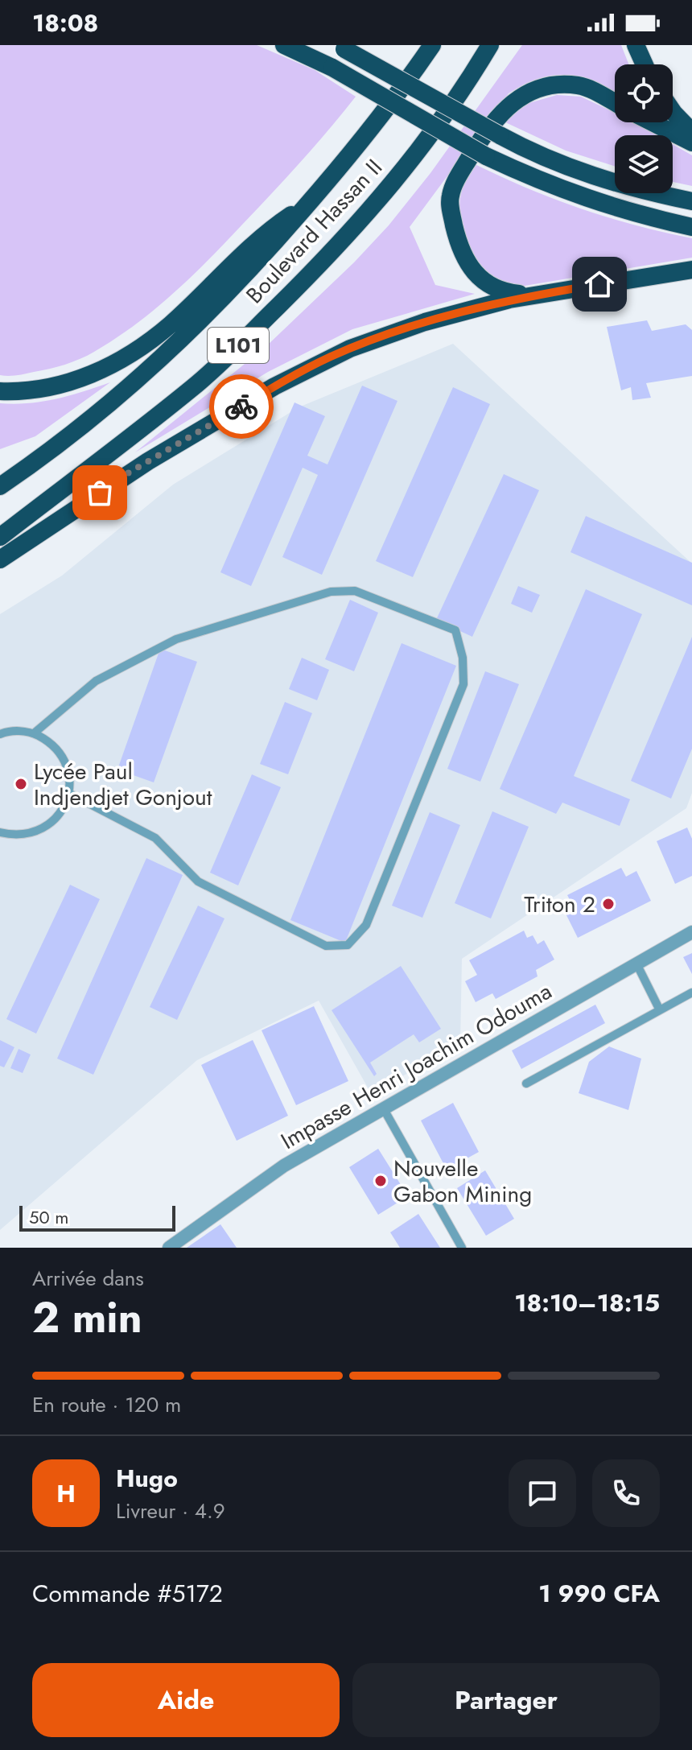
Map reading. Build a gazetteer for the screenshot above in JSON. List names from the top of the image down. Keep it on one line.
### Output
{"streets":{"highway":["Boulevard Hassan II","L101"],"street":["Impasse Henri Joachim Odouma"]},"places":["Lycée Paul Indjendjet Gonjout","Triton 2","Nouvelle Gabon Mining"],"scale_bar":"50 m","page":{"status":"18:08","scale":"50 m","heading":["2 min","Arrivée dans","18:10–18:15"],"panel":["Hugo","Livreur · 4.9","Commande #5172","1 990 CFA"],"bar":"En route · 120 m","round":"H","buttons":["Aide","Partager"]}}
